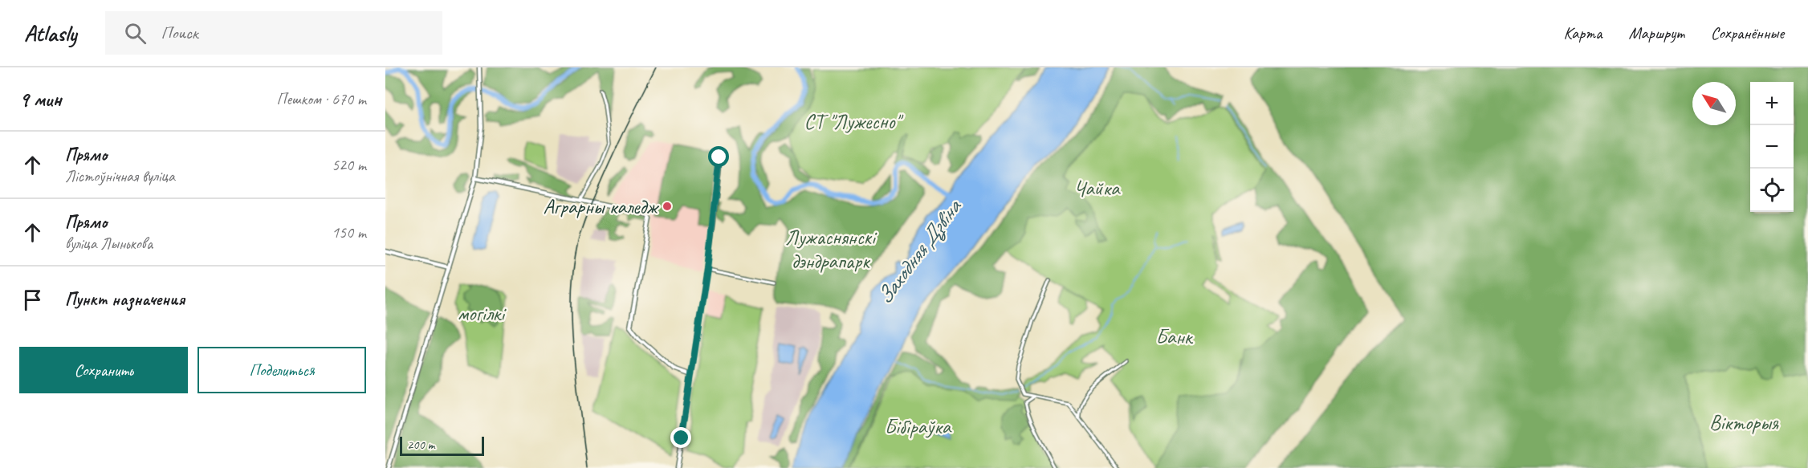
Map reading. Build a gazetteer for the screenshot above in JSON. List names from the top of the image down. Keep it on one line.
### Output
{"water":["Заходняя Дзвіна"],"parks":["СТ \"Лужесно\"","Чайка","Лужаснянскі дэндрапарк","могілкі","Банк","Вікторыя","Бібіраўка"],"places":["Аграрны каледж"],"scale_bar":"200 m","north":"top left","page":{"header":"Atlasly","search":"Поиск","nav":["Карта","Маршрут","Сохранённые"],"heading":["9 мин","Пешком · 670 m"],"map_buttons":["+","−"],"list":[["Прямо","Лістоўнічная вуліца","520 m"],["Прямо","вуліца Лынькова","150 m"],"Пункт назначения"],"buttons":["Сохранить","Поделиться"],"scale":"200 m"}}
